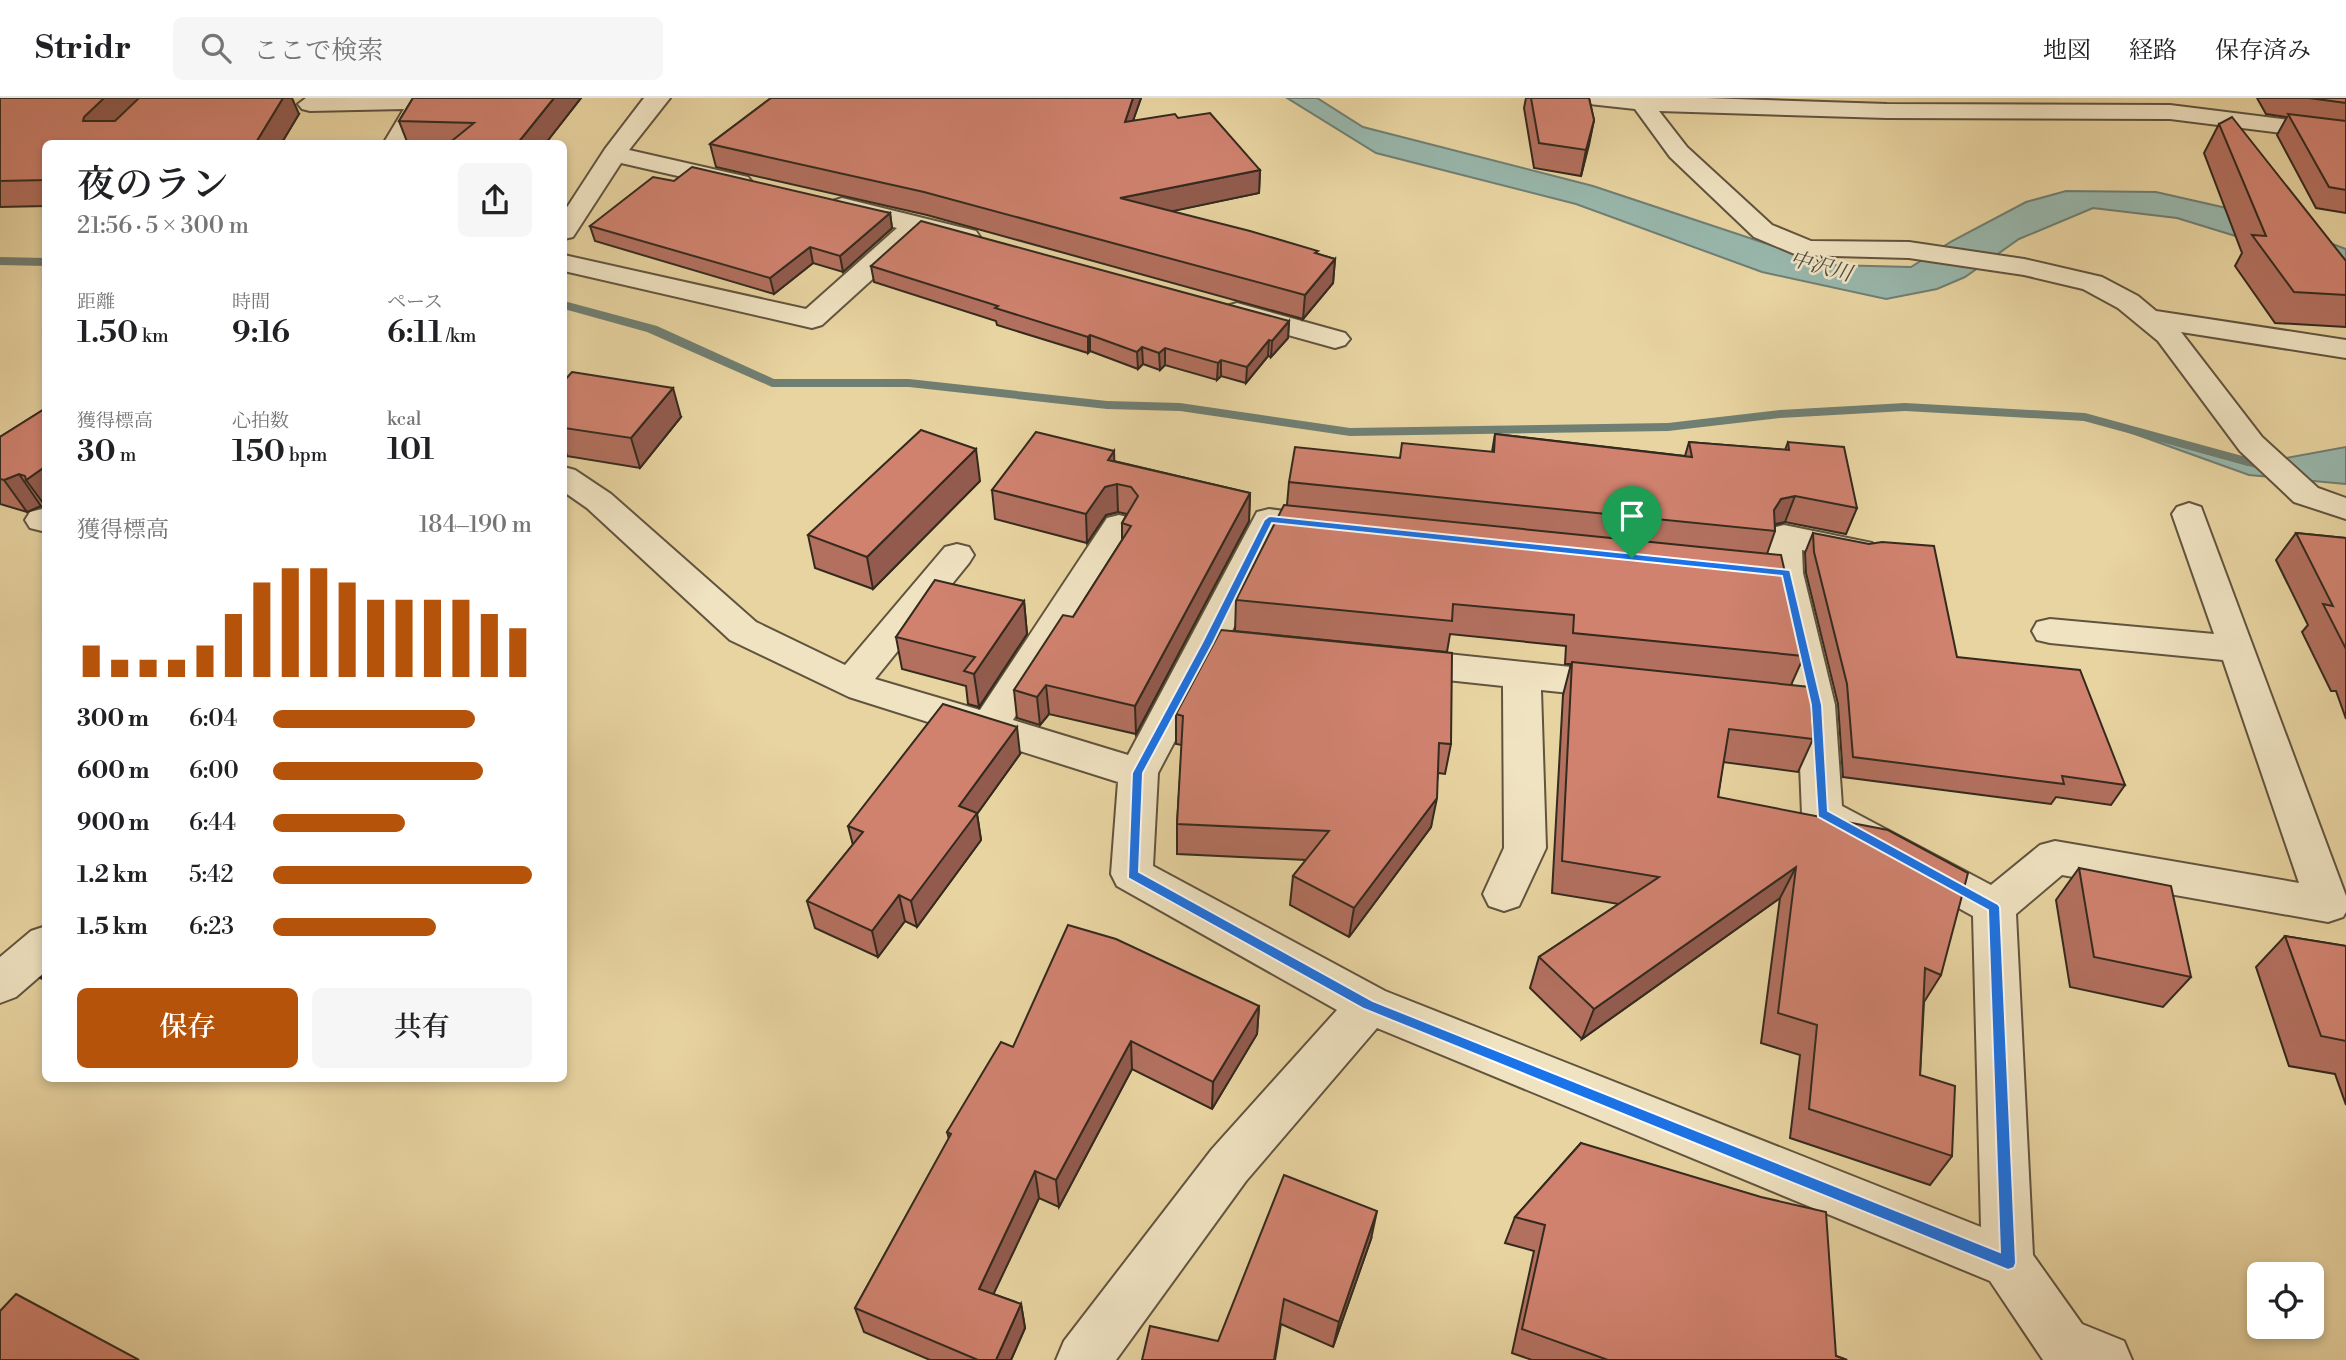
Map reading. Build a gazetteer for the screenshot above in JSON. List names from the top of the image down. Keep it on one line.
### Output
{"water":["中沢川"],"page":{"header":"Stridr","search":"ここで検索","nav":["地図","経路","保存済み"],"heading":["夜のラン","21:56 · 5 × 300 m"],"stats":[["距離","1.50 km"],["時間","9:16"],["ペース","6:11 /km"],["獲得標高","30 m"],["心拍数","150 bpm"],["kcal","101"]],"chart":["獲得標高","184–190 m"],"list":[{"name":"300 m","note":"6:04"},{"name":"600 m","note":"6:00"},{"name":"900 m","note":"6:44"},{"name":"1.2 km","note":"5:42"},{"name":"1.5 km","note":"6:23"}],"buttons":["保存","共有"]}}
